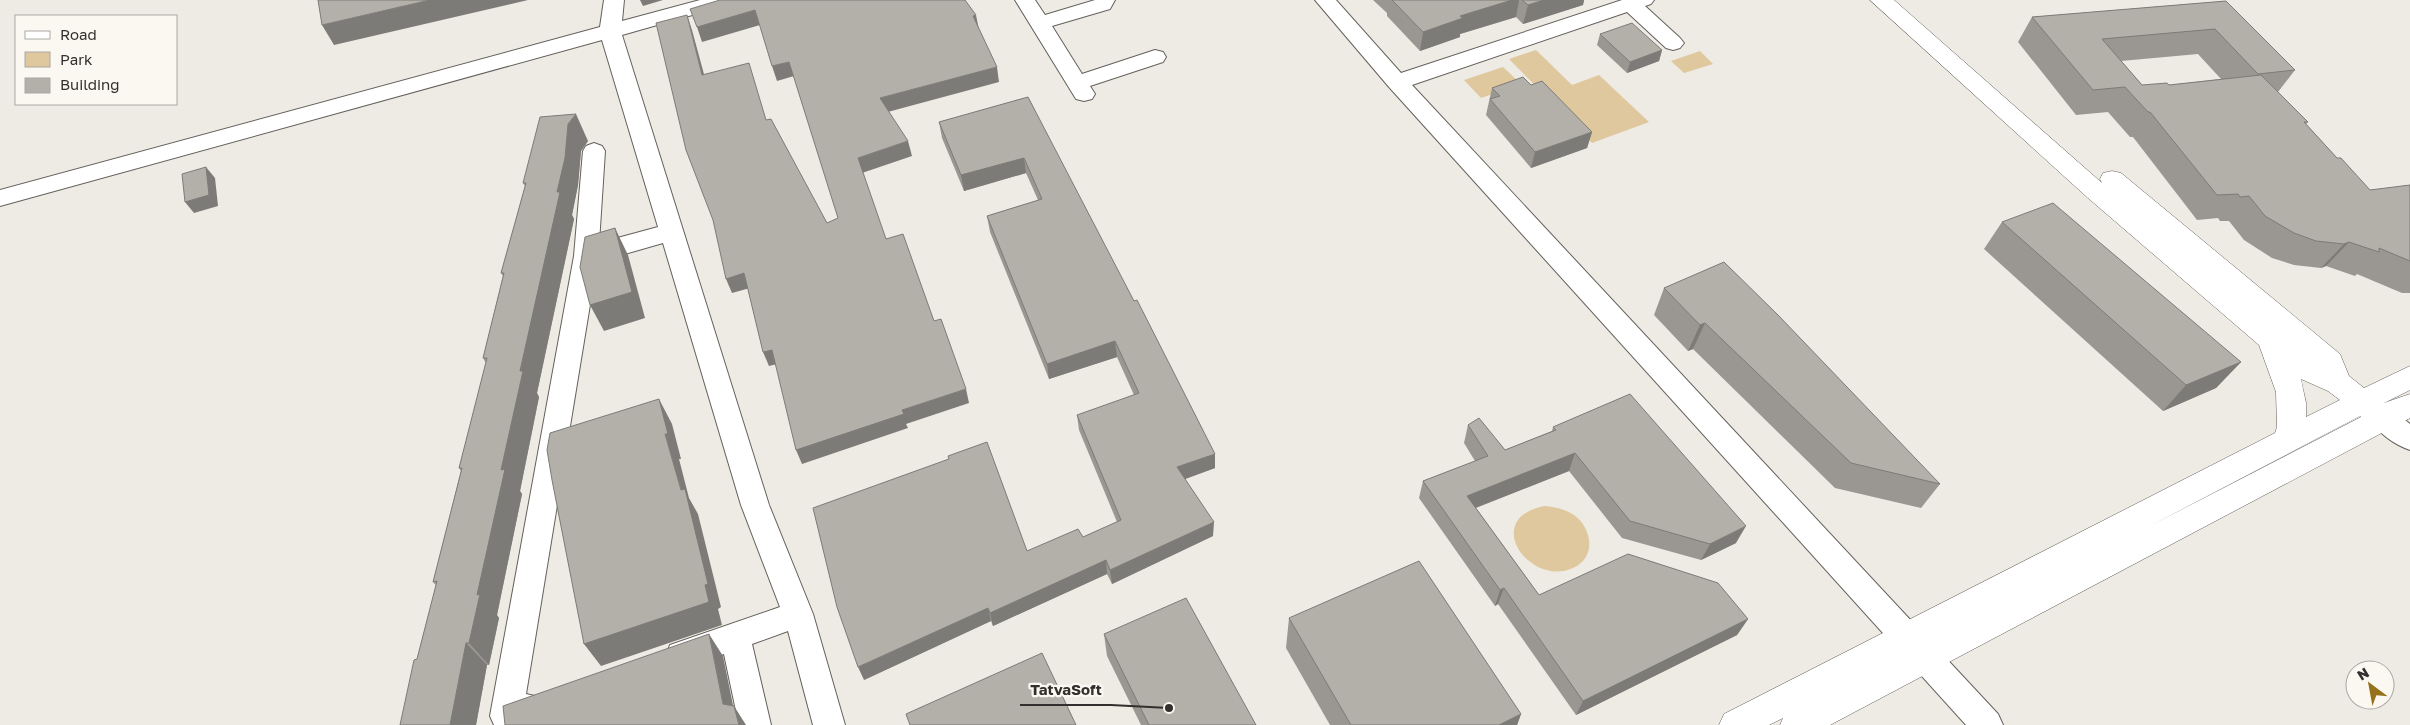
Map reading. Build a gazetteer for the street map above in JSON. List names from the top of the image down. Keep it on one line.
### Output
{"places":["TatvaSoft"],"legend":["Road","Park","Building"],"north":"top left"}
